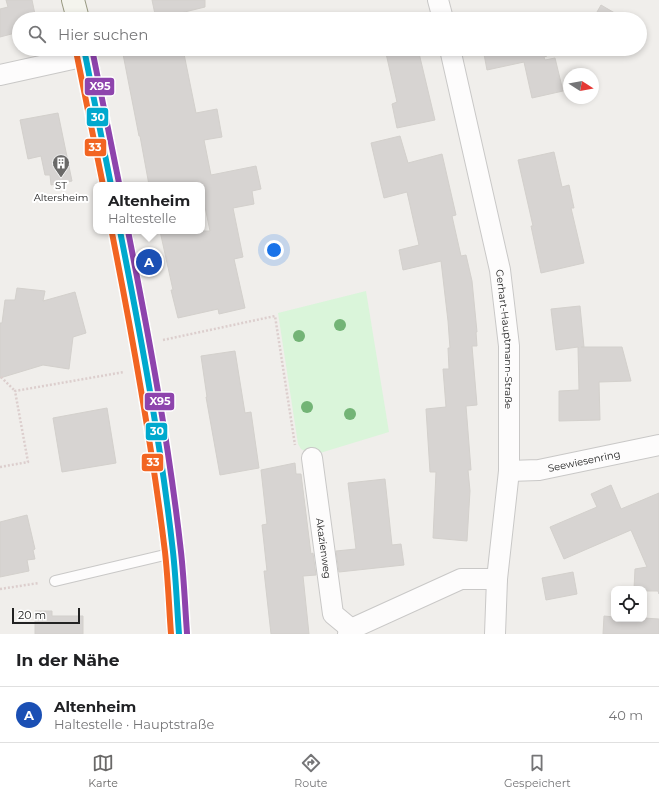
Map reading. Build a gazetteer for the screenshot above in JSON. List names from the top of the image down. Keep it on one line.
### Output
{"streets":{"street":["Gerhart-Hauptmann-Straße","Seewiesenring","Akazienweg"]},"crossings":[["Gerhart-Hauptmann-Straße","Seewiesenring"],["Gerhart-Hauptmann-Straße","Akazienweg"]],"places":{"building":["ST Altersheim"]},"lines":["transit line 30","transit line 33","transit line X95"],"scale_bar":"20 m","north":"right","page":{"search":"Hier suchen","popup":["Altenheim","Haltestelle"],"pins":"A","scale":"20 m","heading":"In der Nähe","list":[{"mark":"A","name":"Altenheim","note":"Haltestelle · Hauptstraße","value":"40 m"}],"nav":["Karte","Route","Gespeichert"]}}
